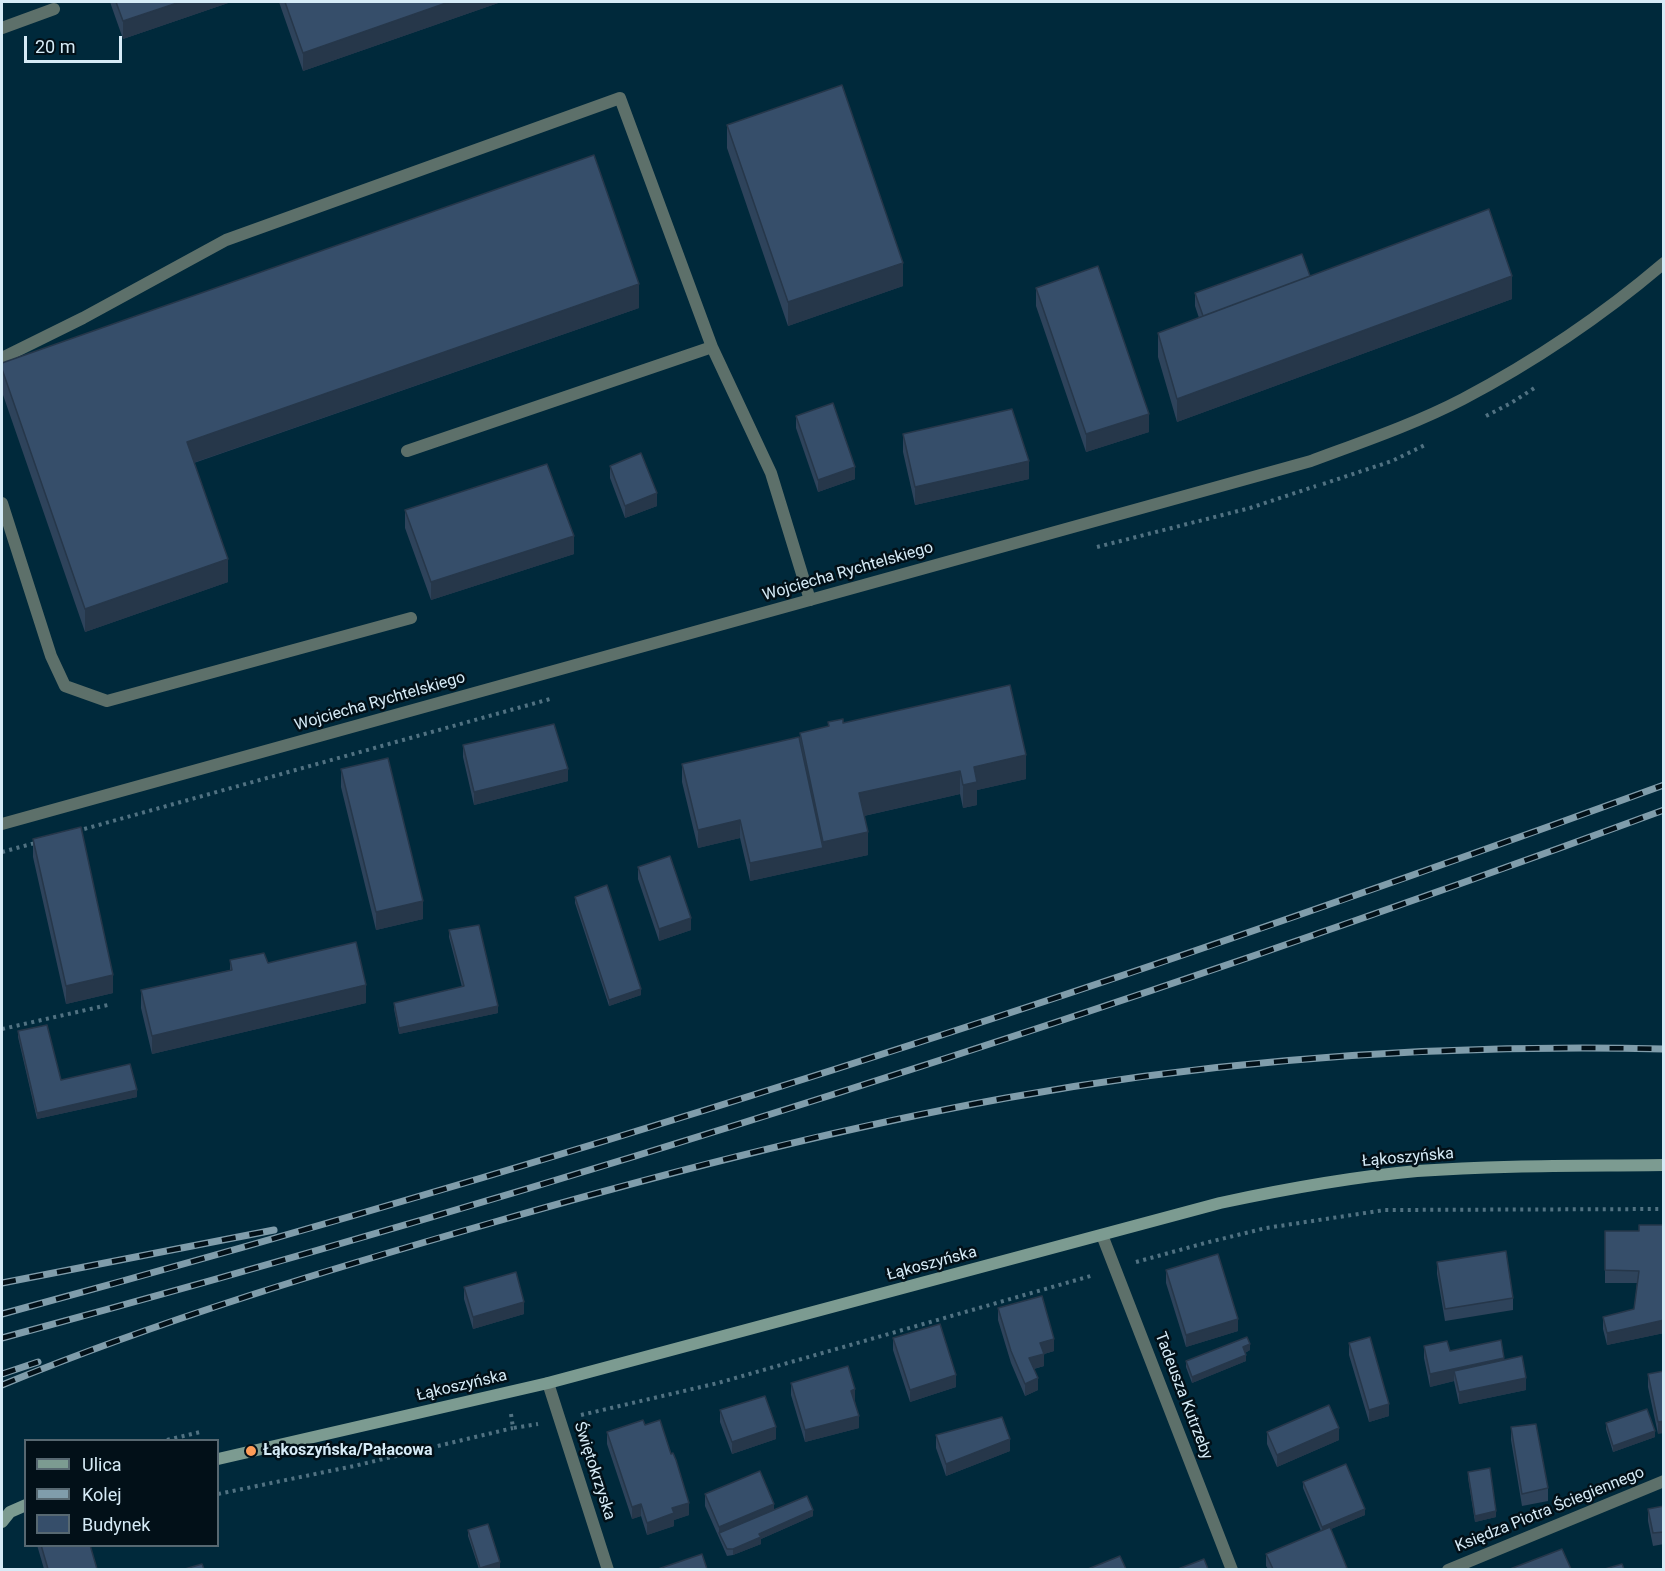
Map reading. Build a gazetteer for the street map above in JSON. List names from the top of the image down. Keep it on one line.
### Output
{"streets":{"street":["Wojciecha Rychtelskiego","Łąkoszyńska","Tadeusza Kutrzeby","Świętokrzyska","Księdza Piotra Ściegiennego"]},"crossings":[["Łąkoszyńska","Tadeusza Kutrzeby"],["Łąkoszyńska","Świętokrzyska"]],"places":["Łąkoszyńska/Pałacowa"],"legend":["Ulica","Kolej","Budynek"],"scale_bar":"20 m"}
